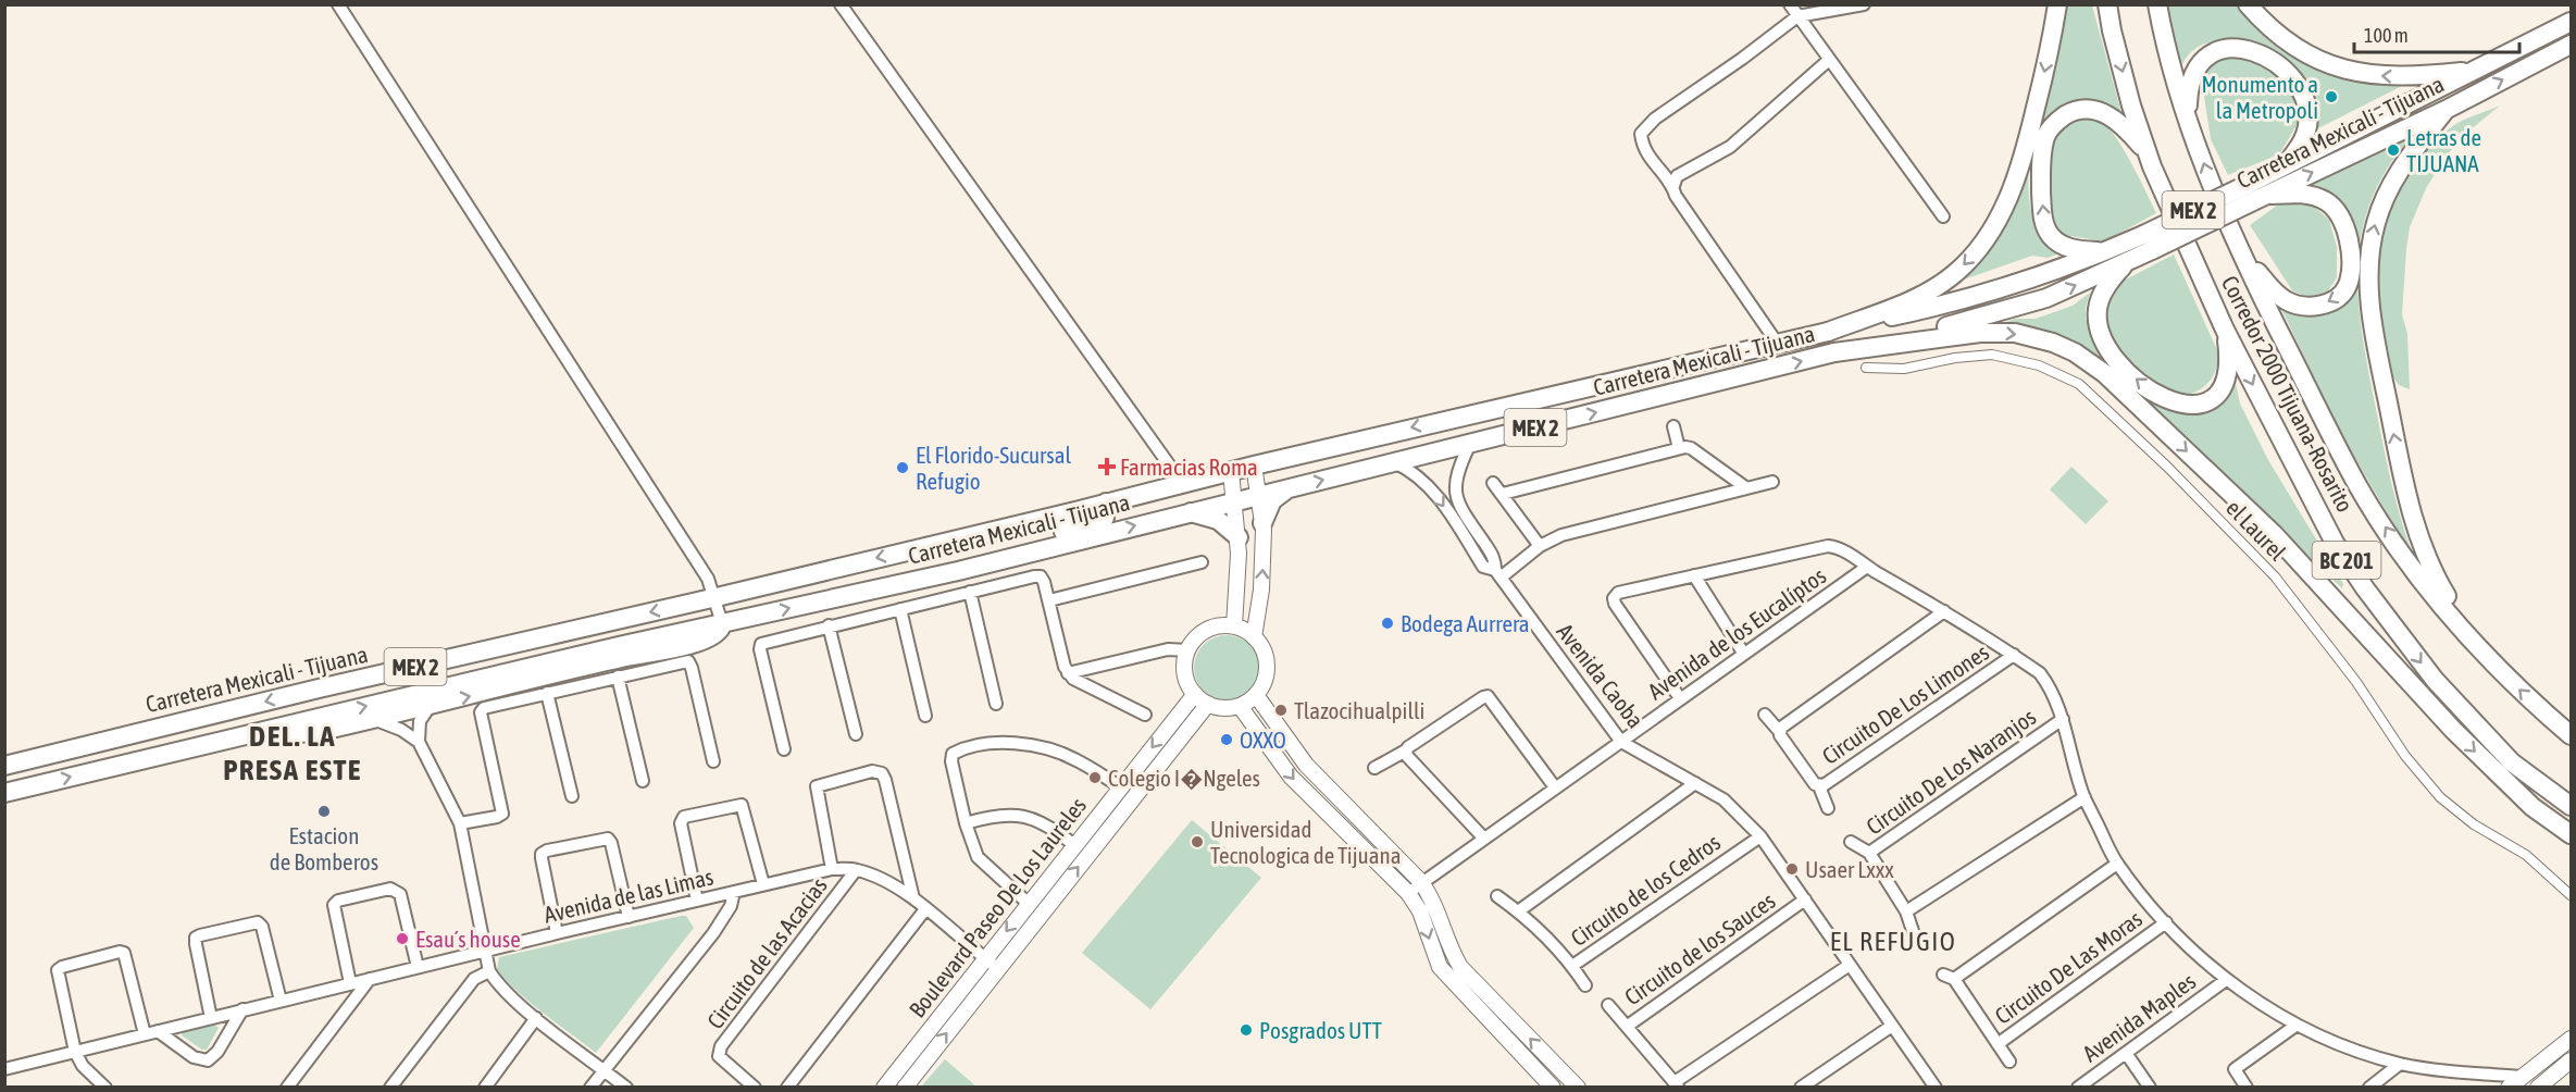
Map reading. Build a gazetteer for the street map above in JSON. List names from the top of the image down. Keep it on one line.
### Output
{"streets":{"main road":["Carretera Mexicali - Tijuana","MEX 2","Corredor 2000 Tijuana-Rosarito","BC 201"],"street":["el Laurel","Avenida de los Eucalíptos","Avenida Caoba","Circuito De Los Limones","Circuito De Los Naranjos","Circuito de los Cedros","Avenida de las Limas","Boulevard Paseo De Los Laureles","Circuito de los Sauces","Circuito de las Acacias","Circuito De Las Moras","Avenida Maples"]},"crossings":[["Avenida de los Eucalíptos","Avenida Caoba"],["Avenida Caoba","Circuito de los Cedros"],["Avenida Caoba","Circuito de los Sauces"],["Avenida de las Limas","Boulevard Paseo De Los Laureles"],["Avenida de las Limas","Circuito de las Acacias"]],"districts":["DEL. LA PRESA ESTE","EL REFUGIO"],"places":{"other":["Monumento a la Metropoli","Letras de TIJUANA","El Florido-Sucursal Refugio","Bodega Aurrera","Tlazocihualpilli","OXXO","Colegio I�Ngeles","Estacion de Bomberos","Universidad Tecnologica de Tijuana","Usaer Lxxx","Esau´s house","Posgrados UTT"],"health":["Farmacias Roma"]},"scale_bar":"100 m"}
